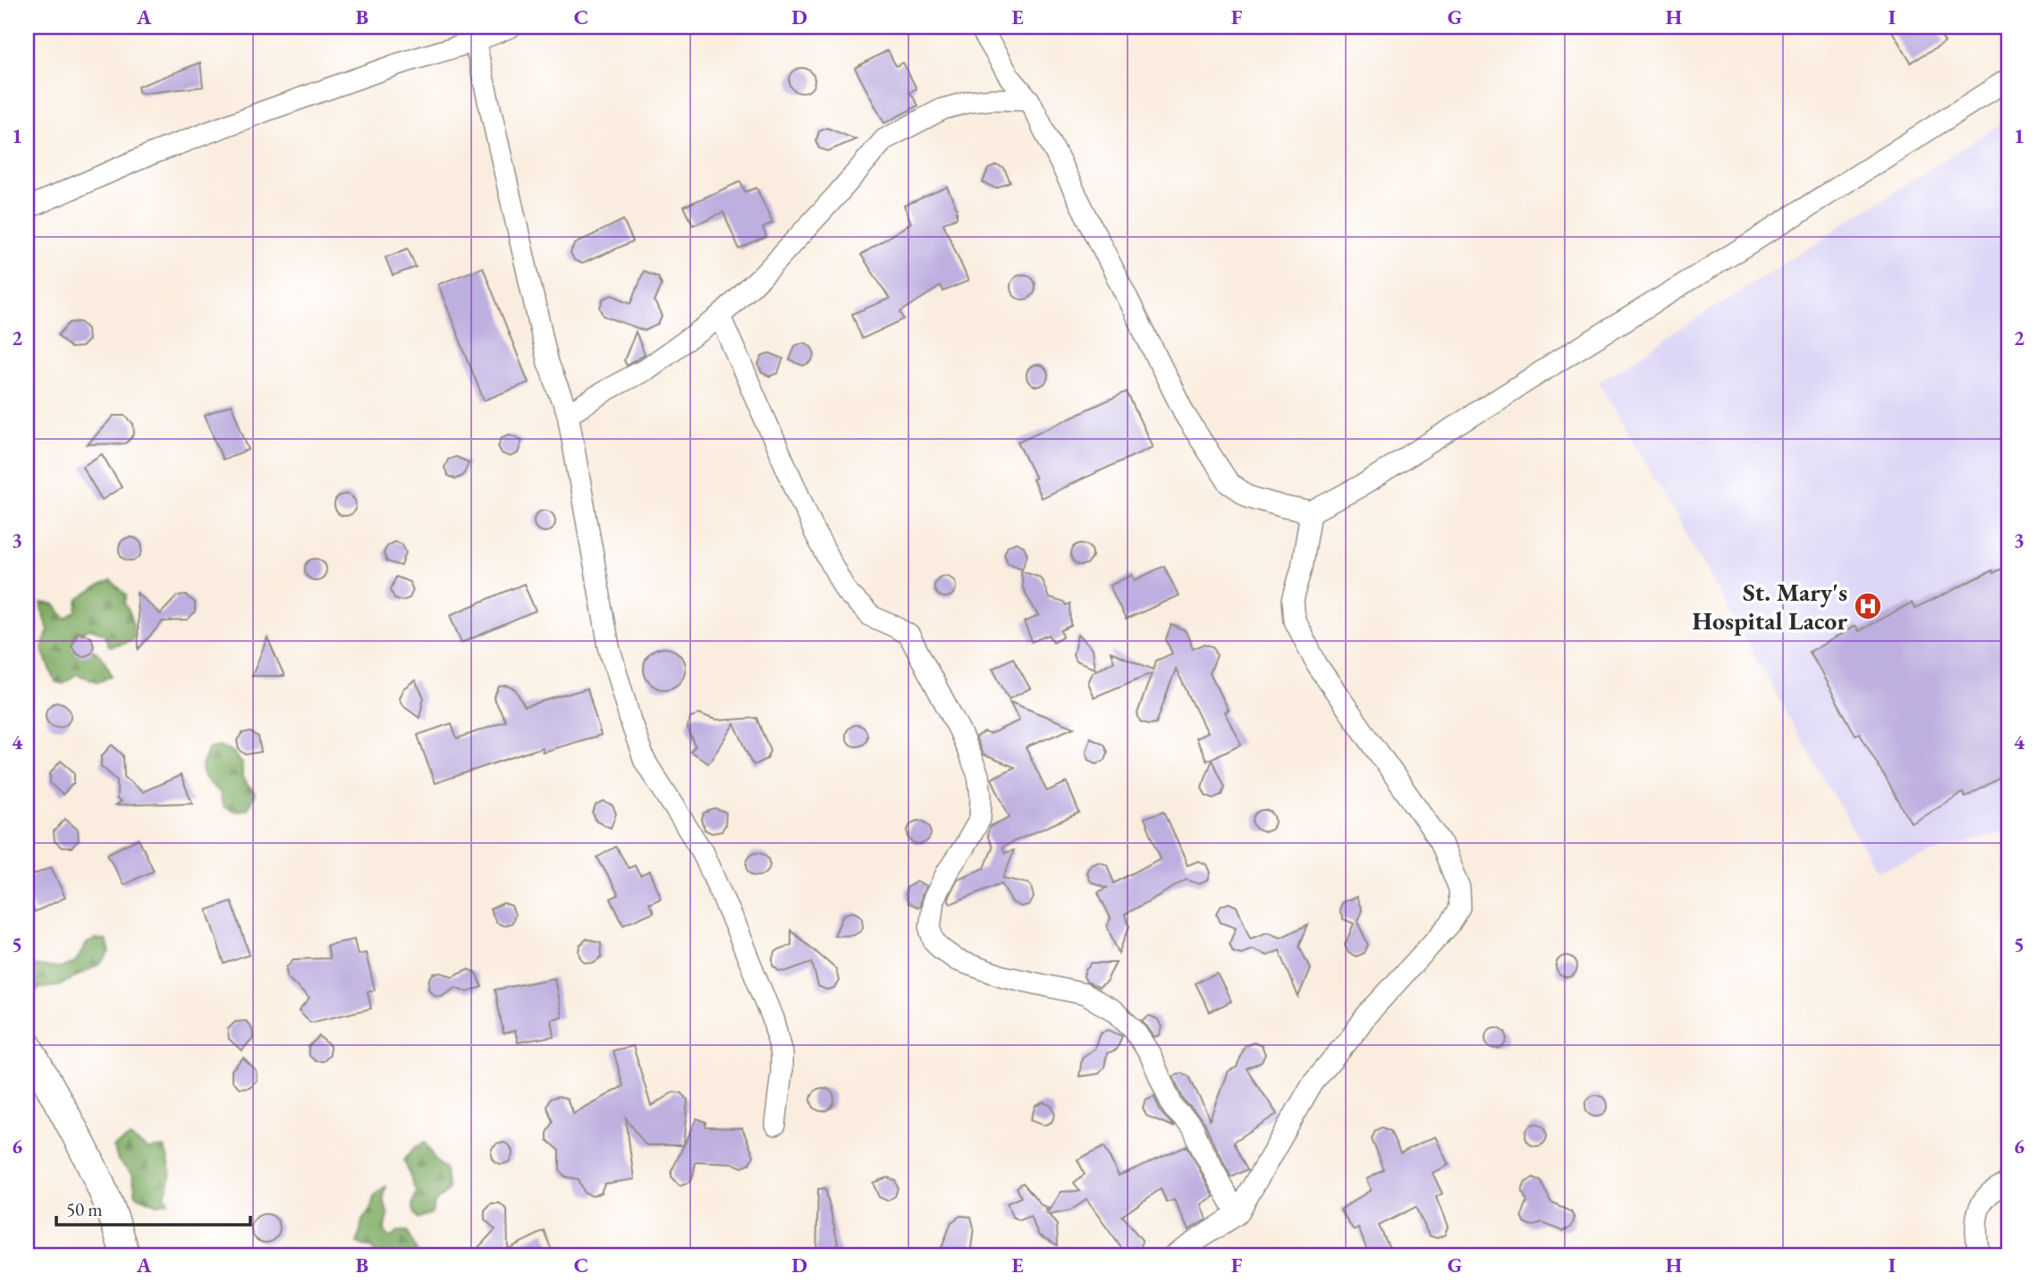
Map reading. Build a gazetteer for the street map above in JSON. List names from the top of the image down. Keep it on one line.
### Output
{"places":{"hospital":["St. Mary's Hospital Lacor"]},"scale_bar":"50 m","grid":{"columns":["A","B","C","D","E","F","G","H","I"],"rows":["1","2","3","4","5","6"]}}
